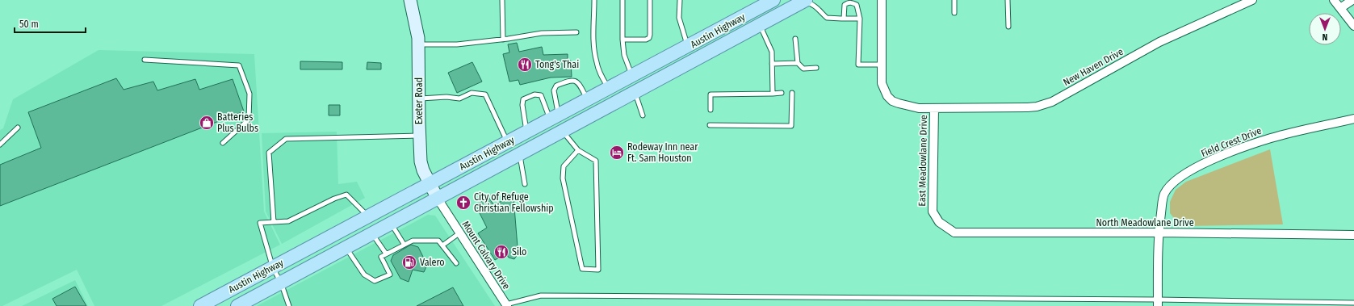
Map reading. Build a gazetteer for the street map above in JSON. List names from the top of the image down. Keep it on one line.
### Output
{"streets":{"main road":["Austin Highway"],"street":["New Haven Drive","Exeter Road","Field Crest Drive","East Meadowlane Drive","North Meadowlane Drive","Mount Calvary Drive"]},"crossings":[["Austin Highway","Exeter Road"],["Austin Highway","Mount Calvary Drive"],["New Haven Drive","East Meadowlane Drive"],["Exeter Road","Mount Calvary Drive"],["Field Crest Drive","North Meadowlane Drive"],["East Meadowlane Drive","North Meadowlane Drive"]],"places":{"restaurant":["Tong's Thai","Silo"],"shop":["Batteries Plus Bulbs"],"hotel":["Rodeway Inn near Ft. Sam Houston"],"church":["City of Refuge Christian Fellowship"],"fuel station":["Valero"]},"scale_bar":"50 m","north":"bottom"}
